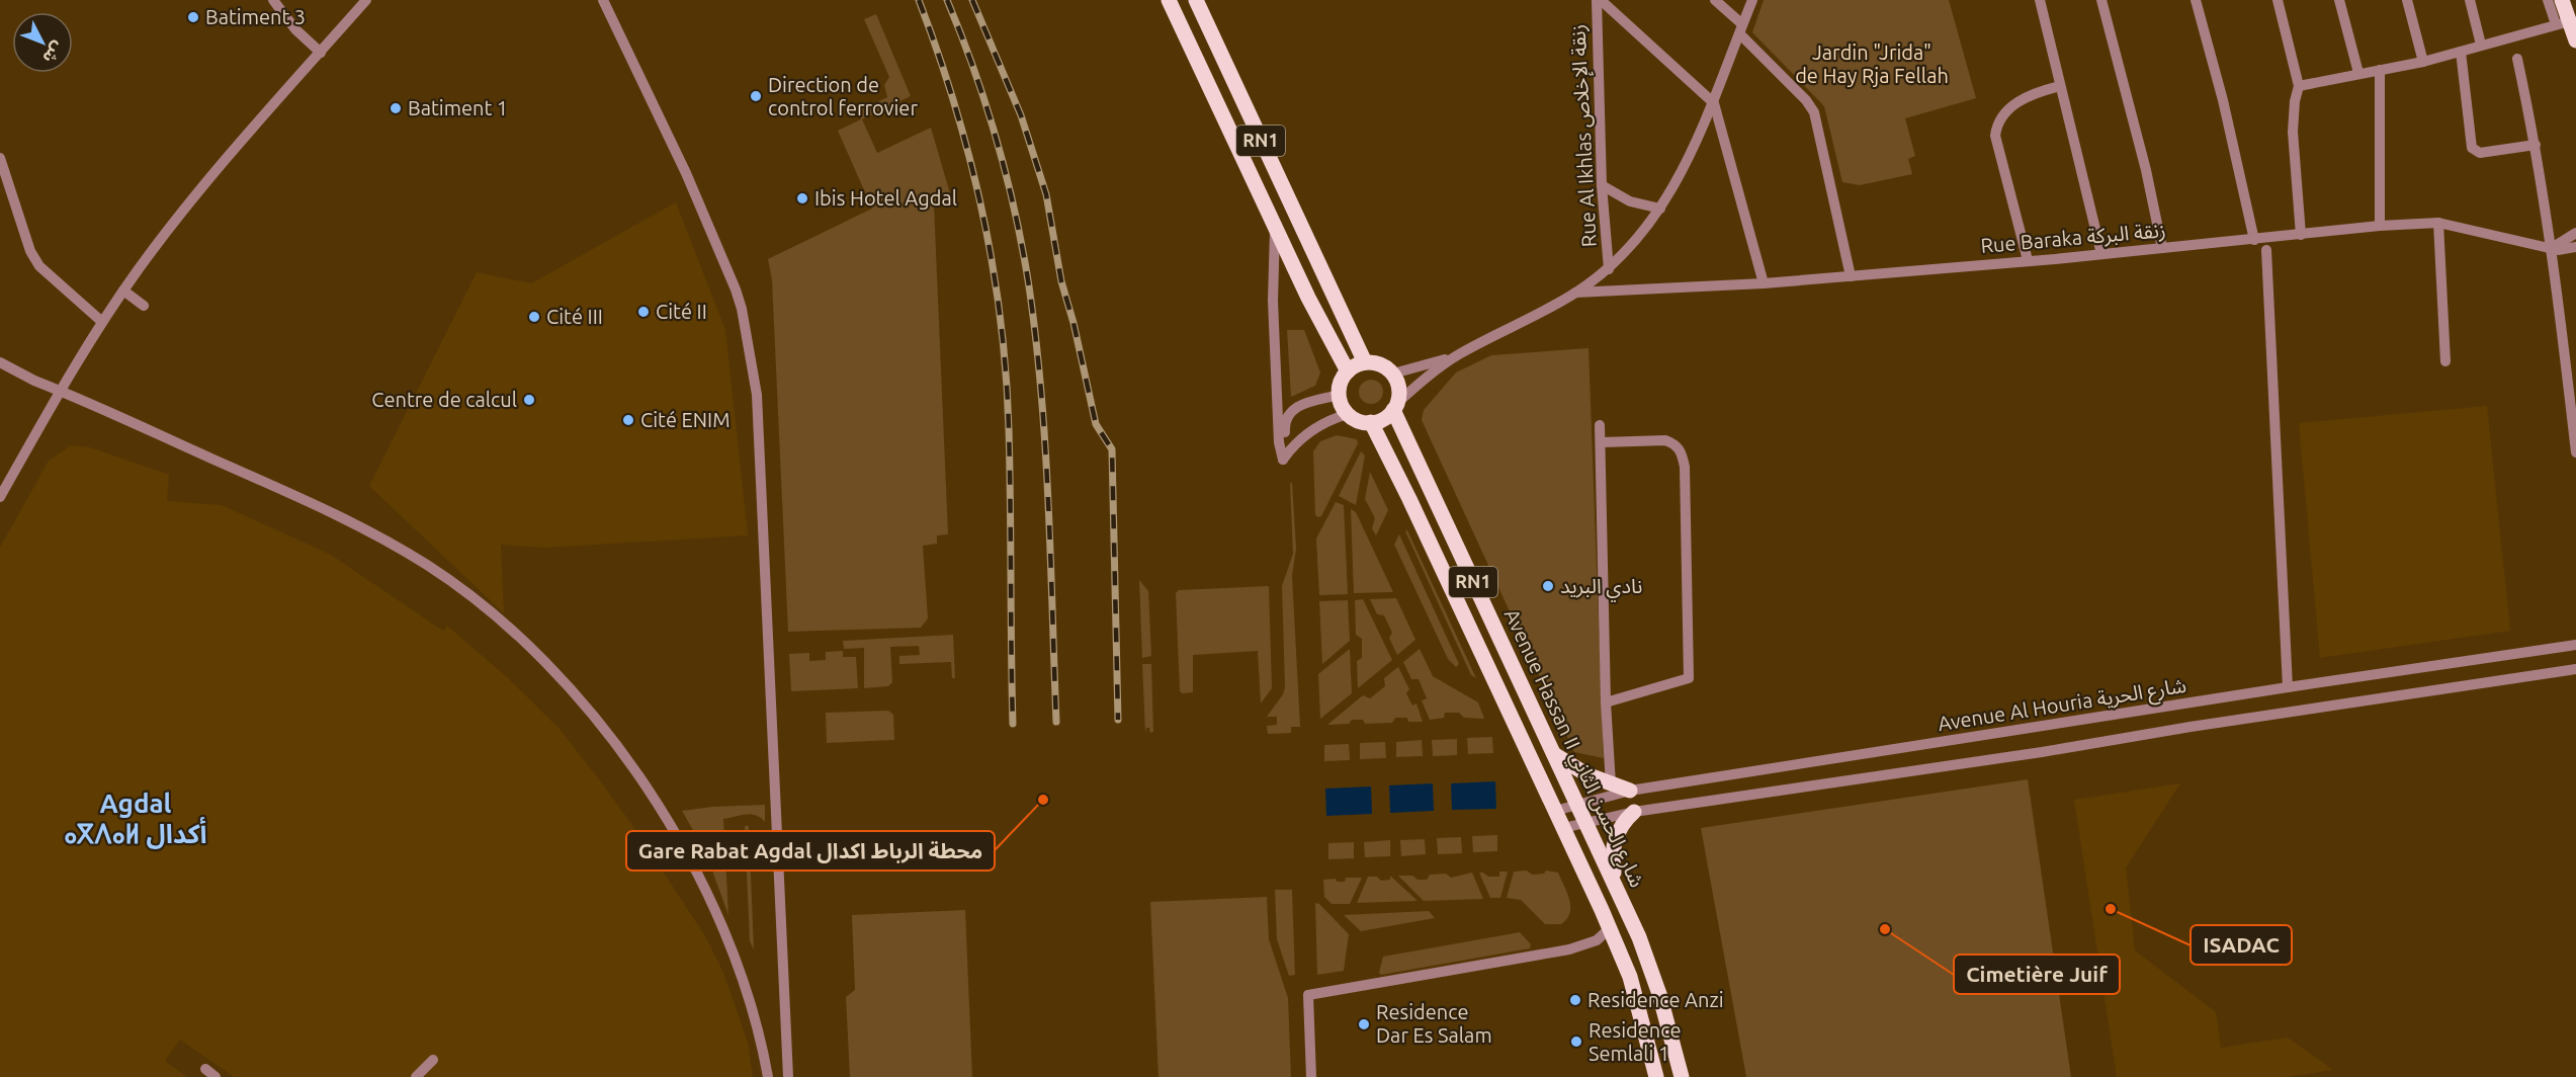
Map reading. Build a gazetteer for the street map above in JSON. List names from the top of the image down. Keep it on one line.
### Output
{"streets":{"main road":["RN1","Avenue Hassan II شارع الحسن الثاني"],"street":["Rue Al Ikhlas زنقة الإخلاص","Rue Baraka زنقة البركة","Avenue Al Houria شارع الحرية"]},"crossings":[["RN1","Avenue Al Houria شارع الحرية"],["RN1","Avenue Hassan II شارع الحسن الثاني"],["Avenue Al Houria شارع الحرية","Avenue Hassan II شارع الحسن الثاني"]],"districts":["Agdal ⴰⴳⴷⴰⵍ أكدال"],"parks":["Jardin \"Jrida\" de Hay Rja Fellah"],"places":["Batiment 3","Direction de control ferrovier","Batiment 1","Ibis Hotel Agdal","Cité II","Cité III","Centre de calcul","Cité ENIM","نادي البريد","Gare Rabat Agdal محطة الرباط اكدال","ISADAC","Cimetière Juif","Residence Anzi","Residence Dar Es Salam","Residence Semlali 1"],"north":"bottom right"}
